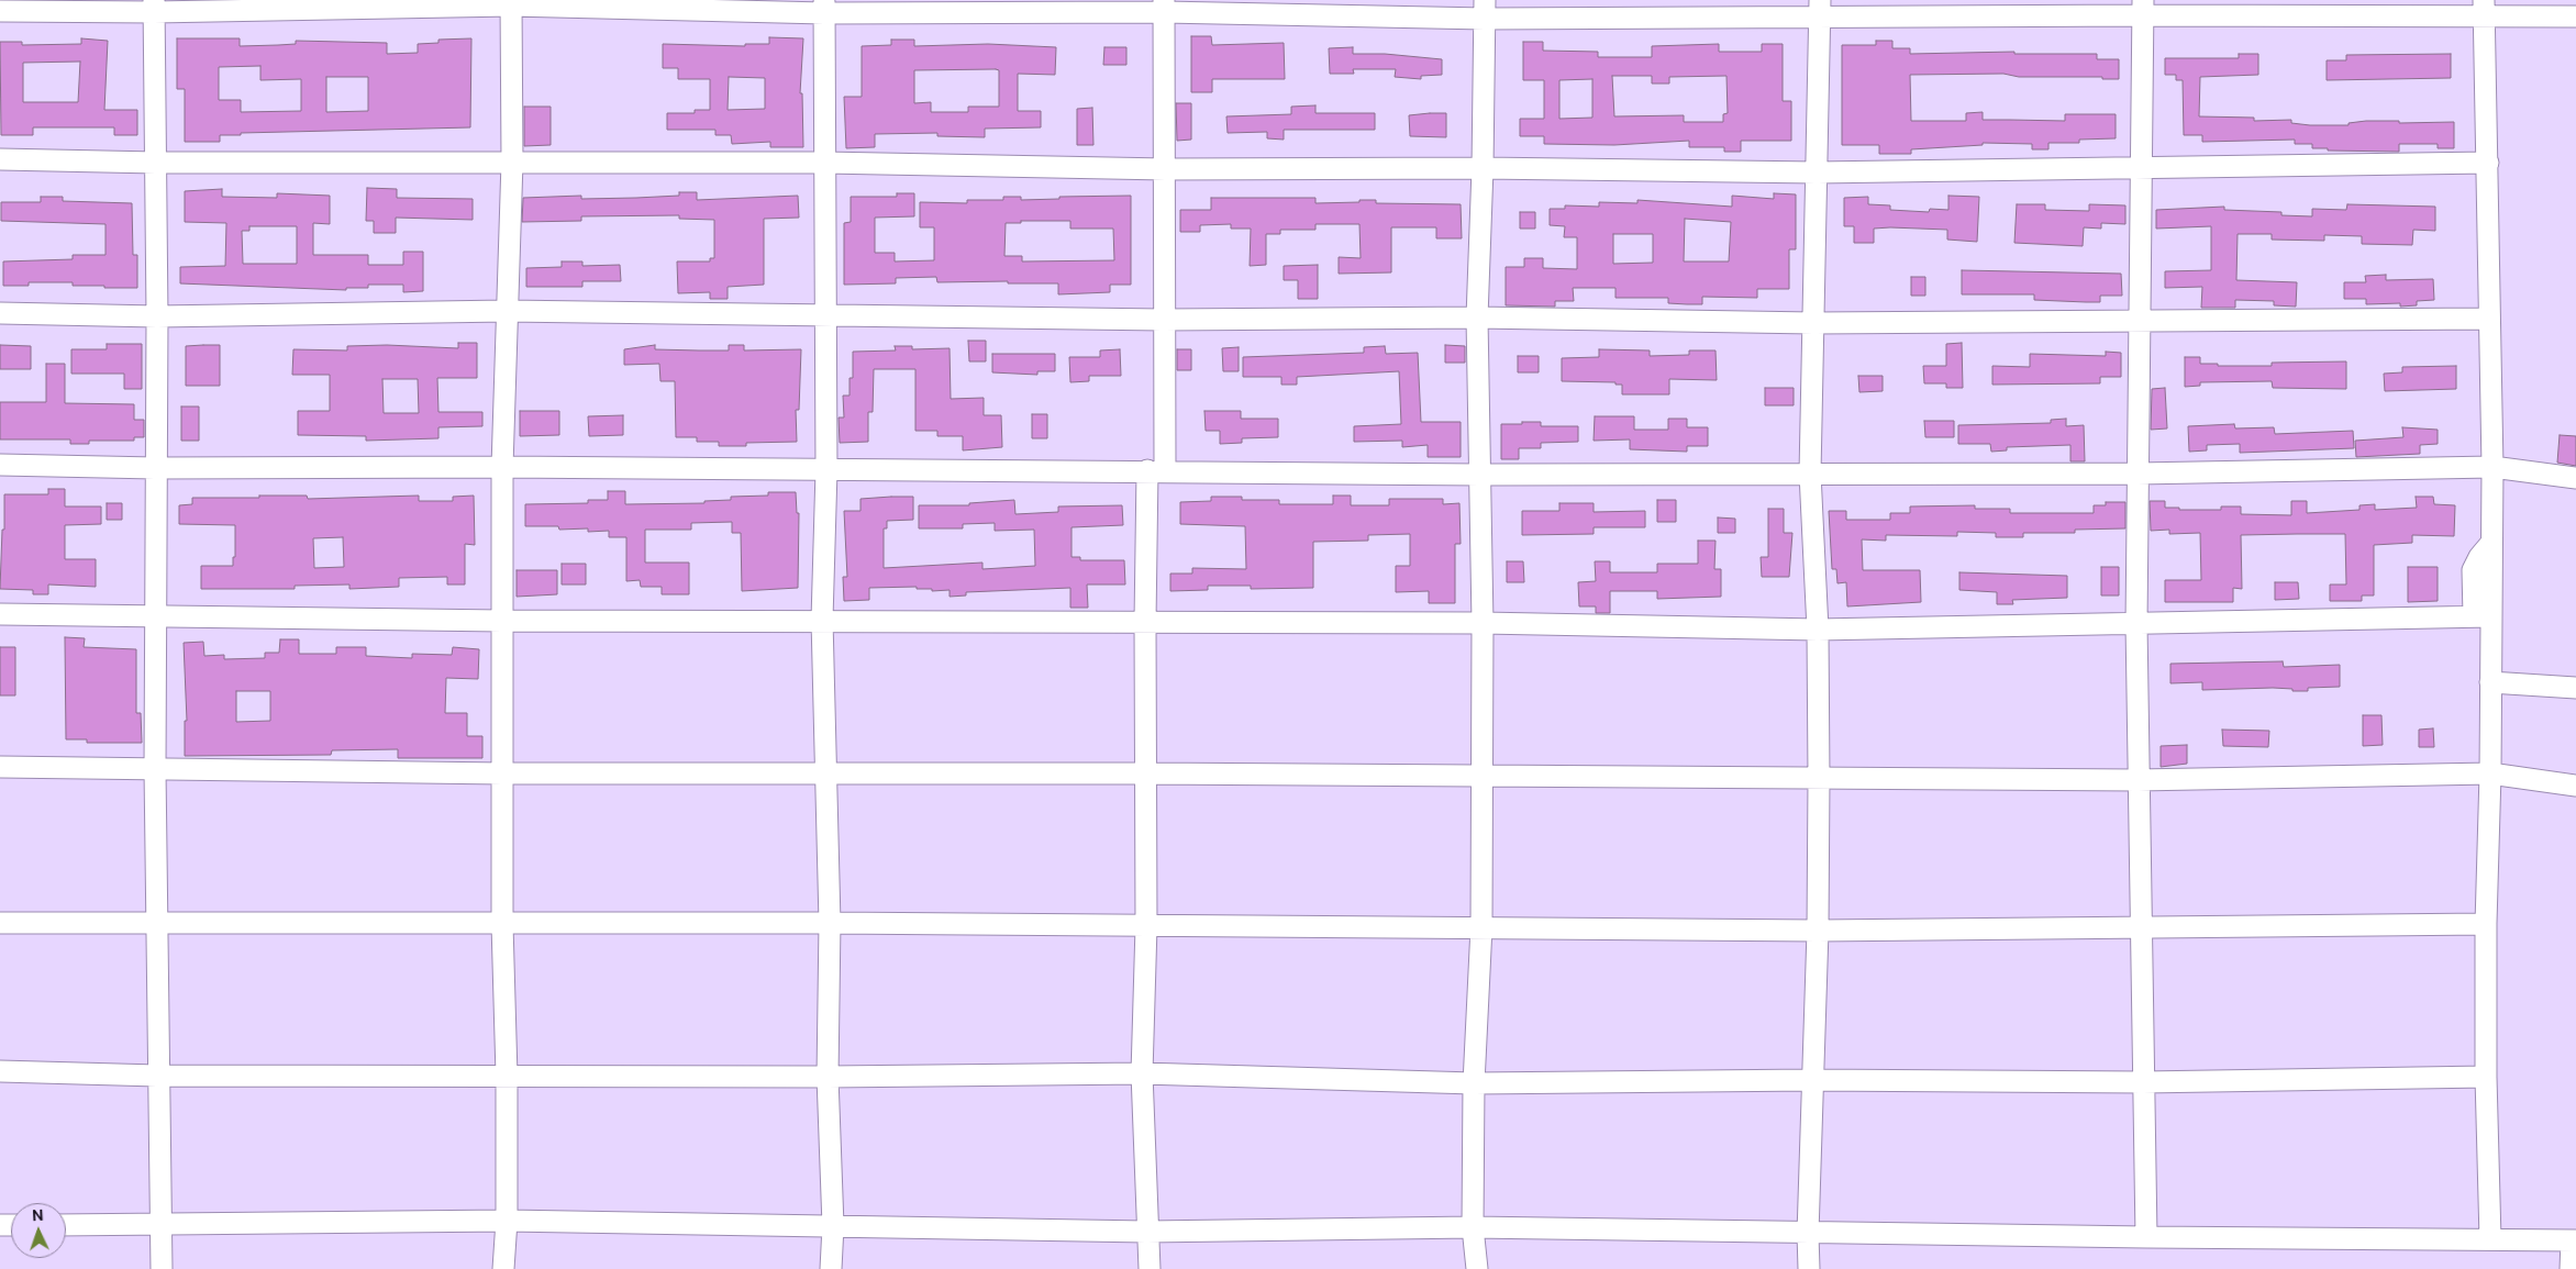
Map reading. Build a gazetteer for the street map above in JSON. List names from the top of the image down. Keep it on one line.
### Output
{"north":"top"}
